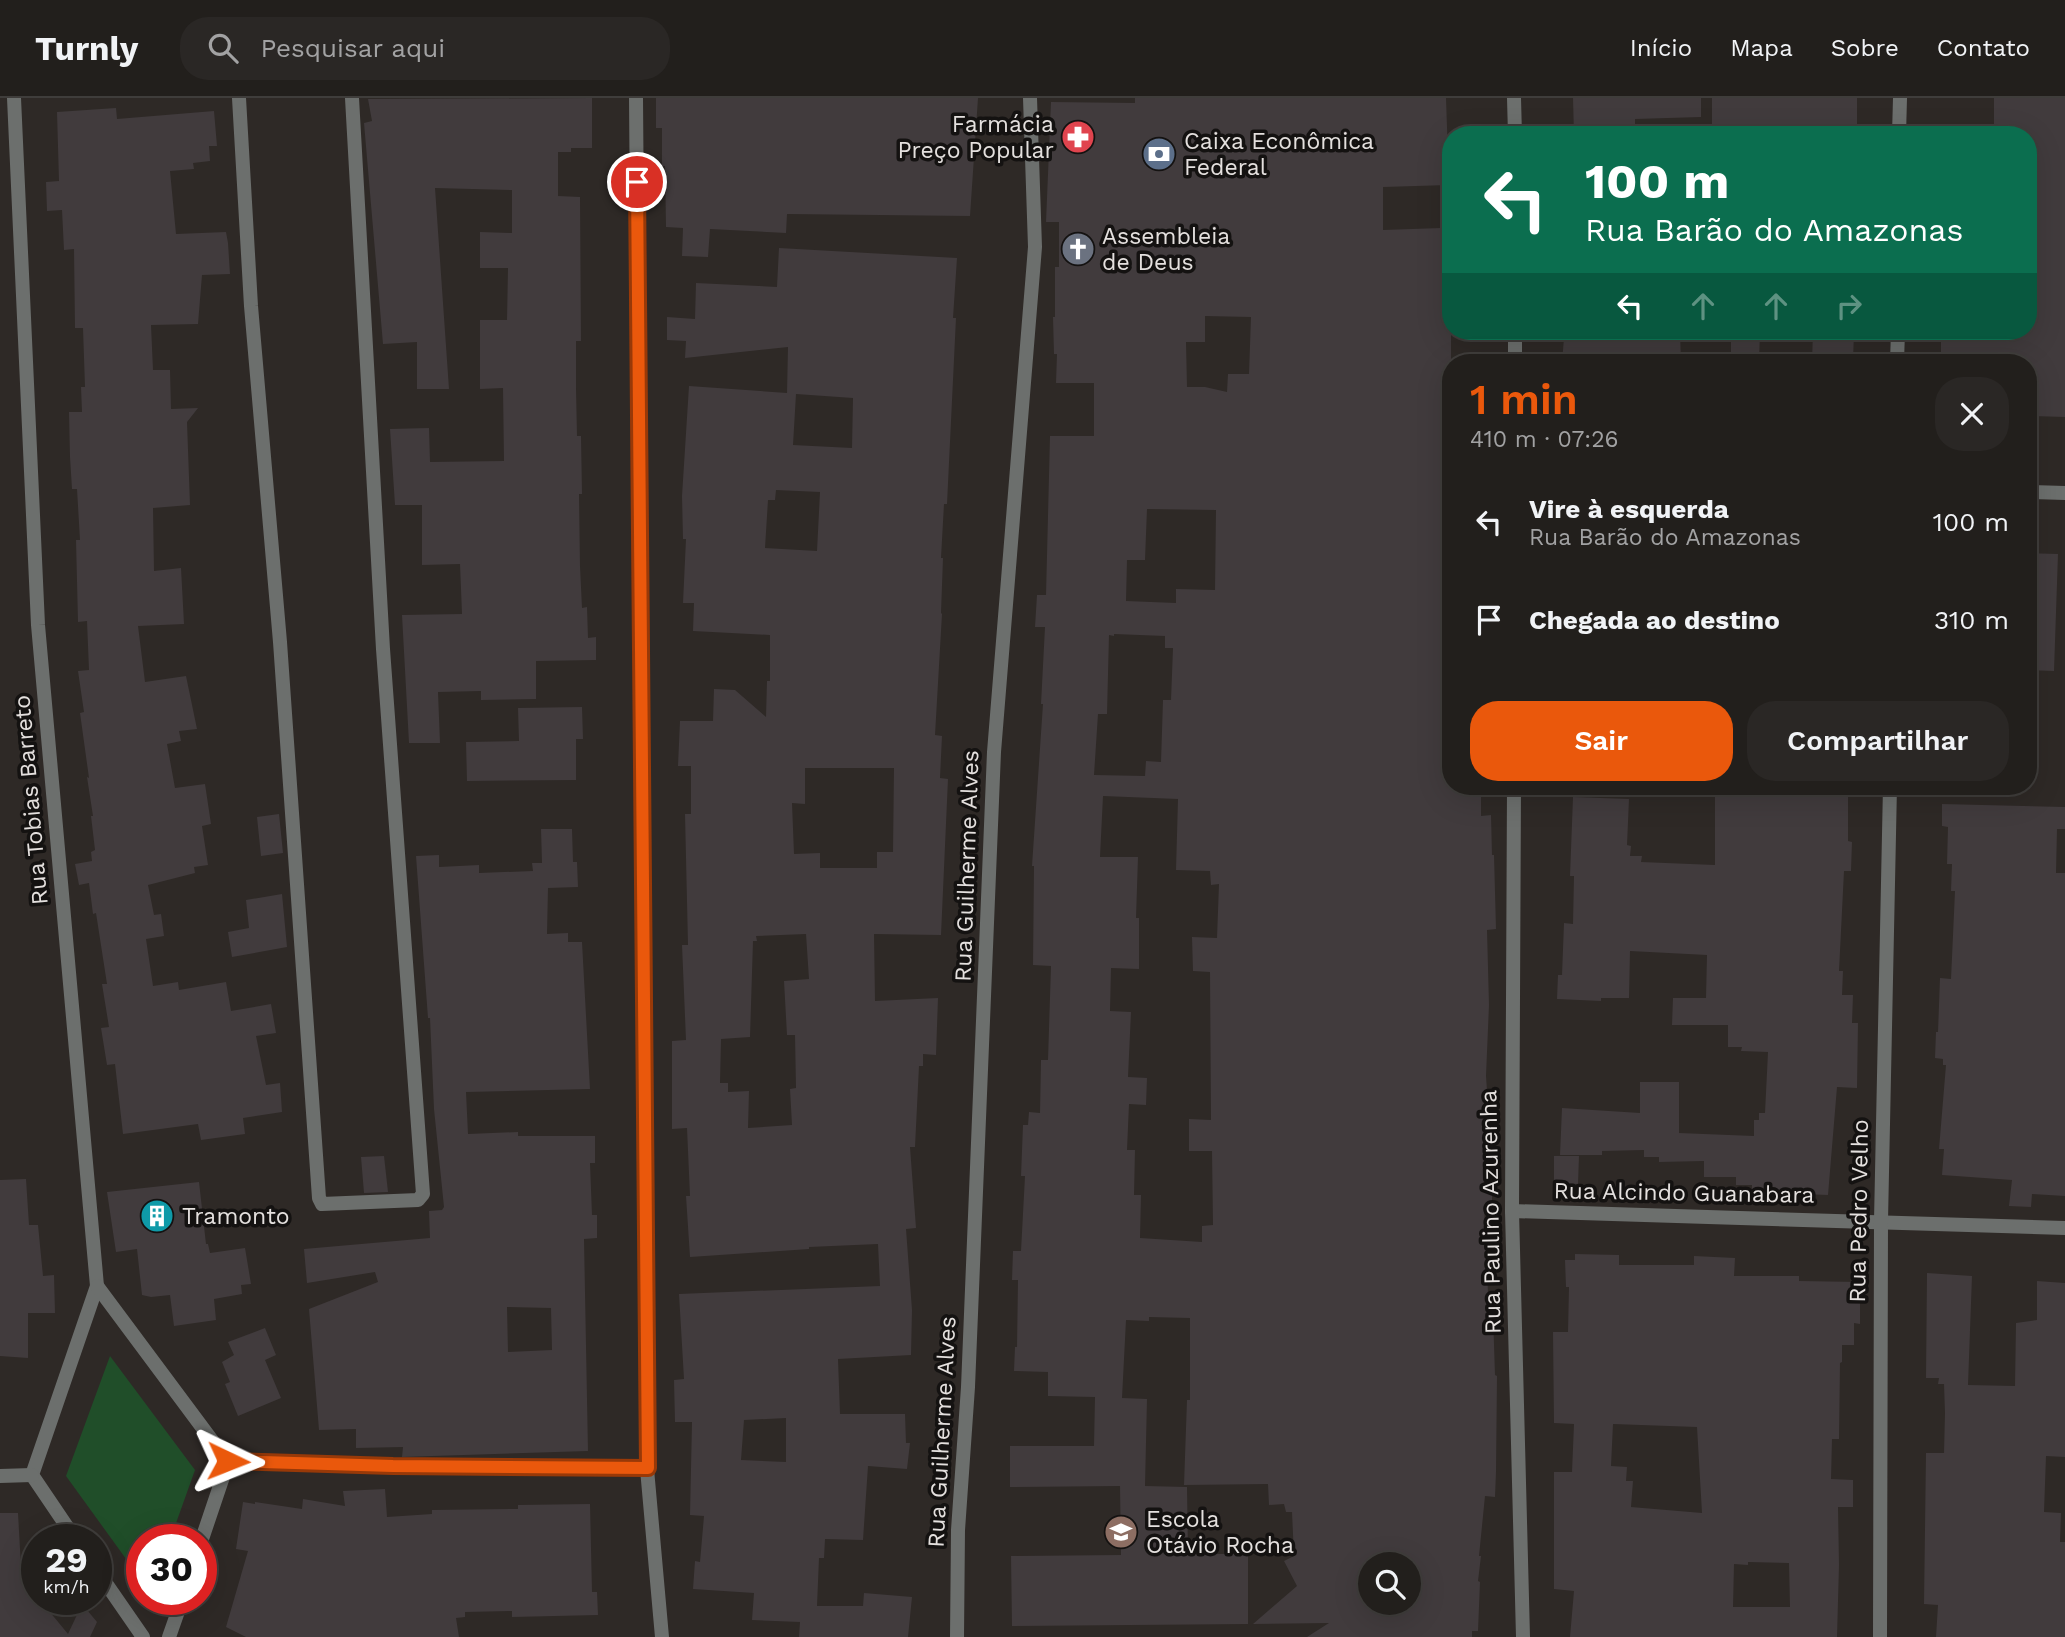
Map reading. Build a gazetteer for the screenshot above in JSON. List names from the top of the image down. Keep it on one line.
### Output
{"streets":{"street":["Rua Tobias Barreto","Rua Guilherme Alves","Rua Alcindo Guanabara","Rua Pedro Velho","Rua Paulino Azurenha"]},"crossings":[["Rua Alcindo Guanabara","Rua Pedro Velho"],["Rua Alcindo Guanabara","Rua Paulino Azurenha"]],"places":{"pharmacy":["Farmácia Preço Popular"],"bank":["Caixa Econômica Federal"],"church":["Assembleia de Deus"],"building":["Tramonto"],"school or university":["Escola Otávio Rocha"]},"page":{"header":"Turnly","search":"Pesquisar aqui","nav":["Início","Mapa","Sobre","Contato"],"turn":["100 m","Rua Barão do Amazonas"],"heading":["1 min","410 m · 07:26"],"list":[{"name":"Vire à esquerda","note":"Rua Barão do Amazonas","value":"100 m"},{"name":"Chegada ao destino","value":"310 m"}],"buttons":["Sair","Compartilhar"],"speed":"29 km/h","limit":"30"}}
